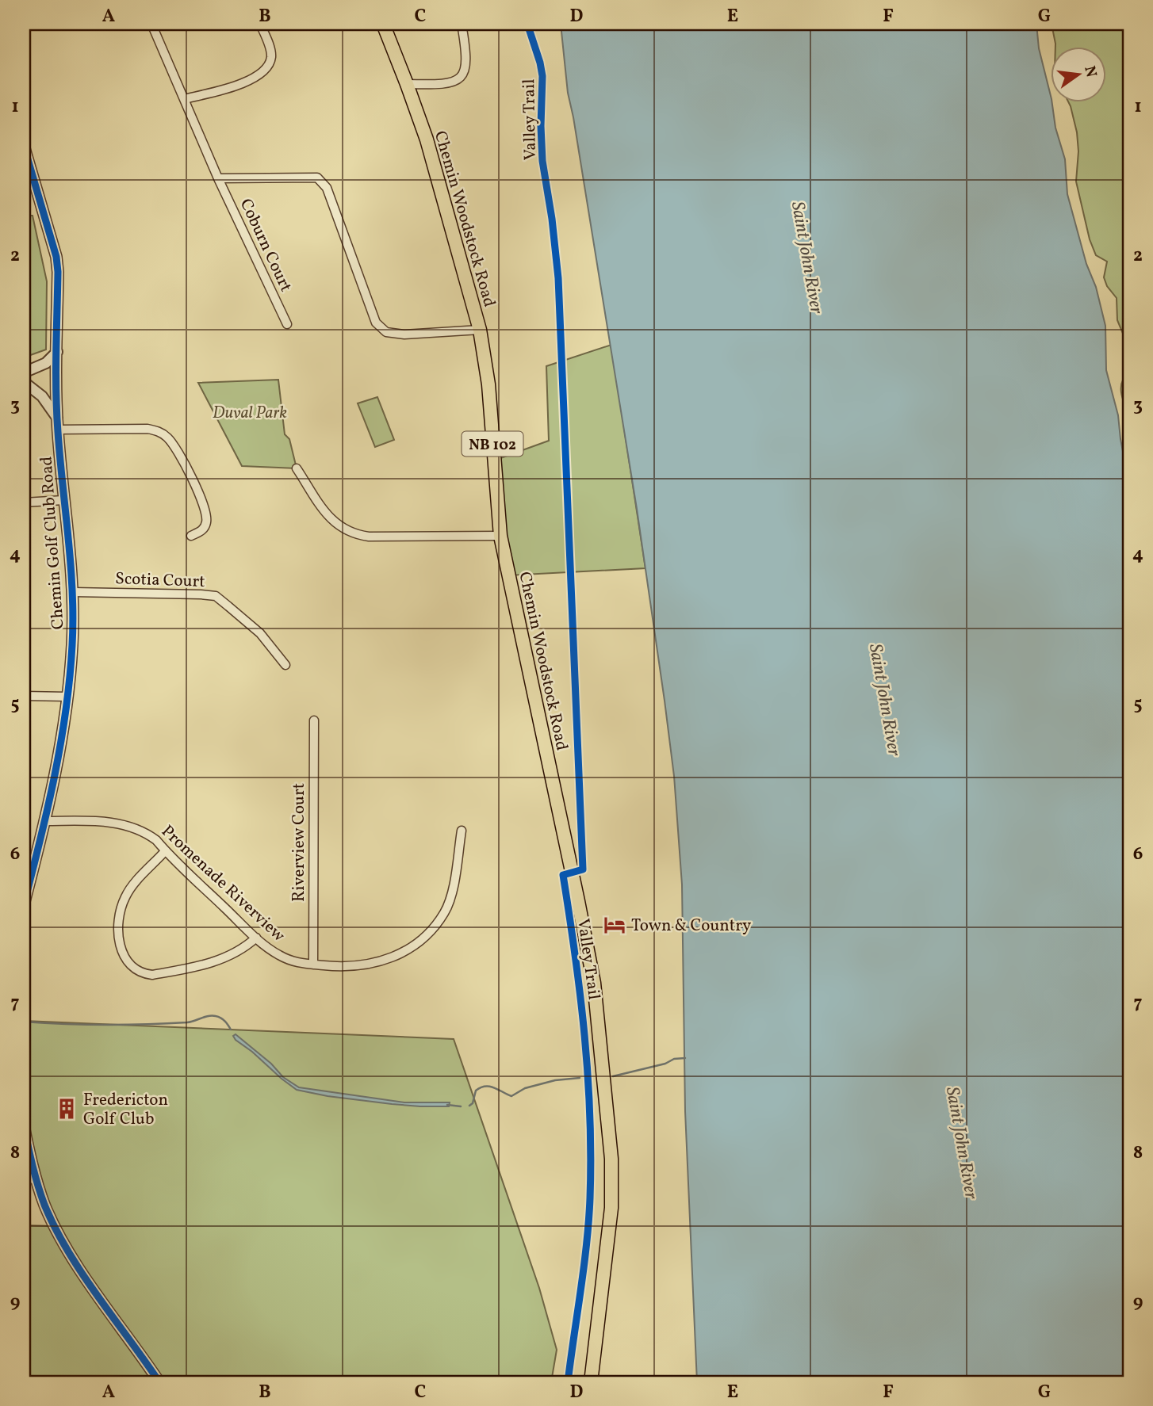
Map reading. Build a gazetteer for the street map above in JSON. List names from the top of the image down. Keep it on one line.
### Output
{"streets":{"main road":["Chemin Woodstock Road","NB 102"],"street":["Coburn Court","Chemin Golf Club Road","Scotia Court","Riverview Court","Promenade Riverview"],"cycle path":["Valley Trail"]},"crossings":[["Chemin Golf Club Road","Scotia Court"],["Chemin Golf Club Road","Promenade Riverview"],["Riverview Court","Promenade Riverview"]],"water":["Saint John River"],"parks":["Duval Park"],"places":{"hotel":["Town & Country"],"building":["Fredericton Golf Club"]},"north":"right","grid":{"columns":["A","B","C","D","E","F","G"],"rows":["1","2","3","4","5","6","7","8","9"]}}
